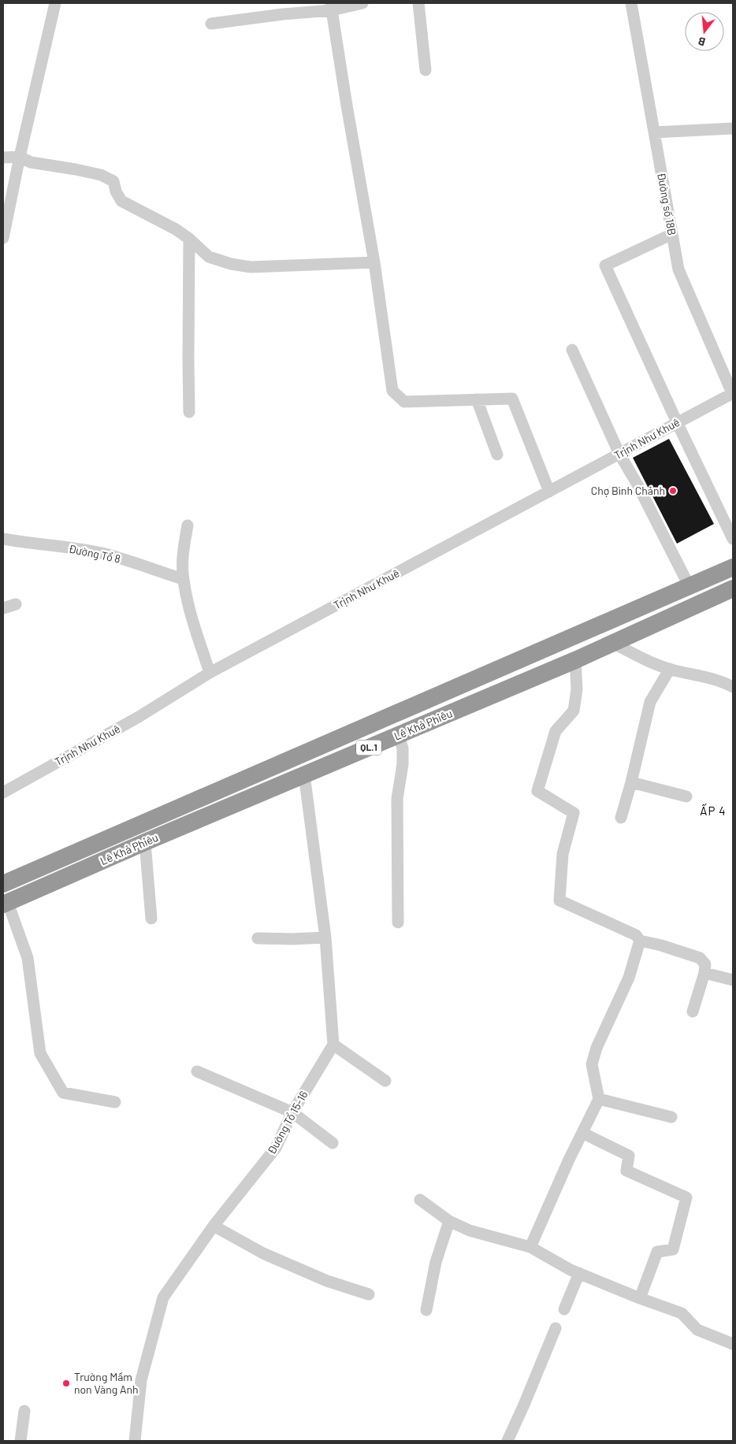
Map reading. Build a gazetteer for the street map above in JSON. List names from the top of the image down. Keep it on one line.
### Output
{"streets":{"highway":["Lê Khả Phiêu","QL.1"],"street":["Đường số 18B","Trịnh Như Khuê","Đường Tổ 8","Đường Tổ 15-16"]},"crossings":[["Đường số 18B","Trịnh Như Khuê"]],"districts":["ẤP 4"],"places":["Chợ Bình Chánh","Trường Mầm non Vàng Anh"],"north":"bottom"}
